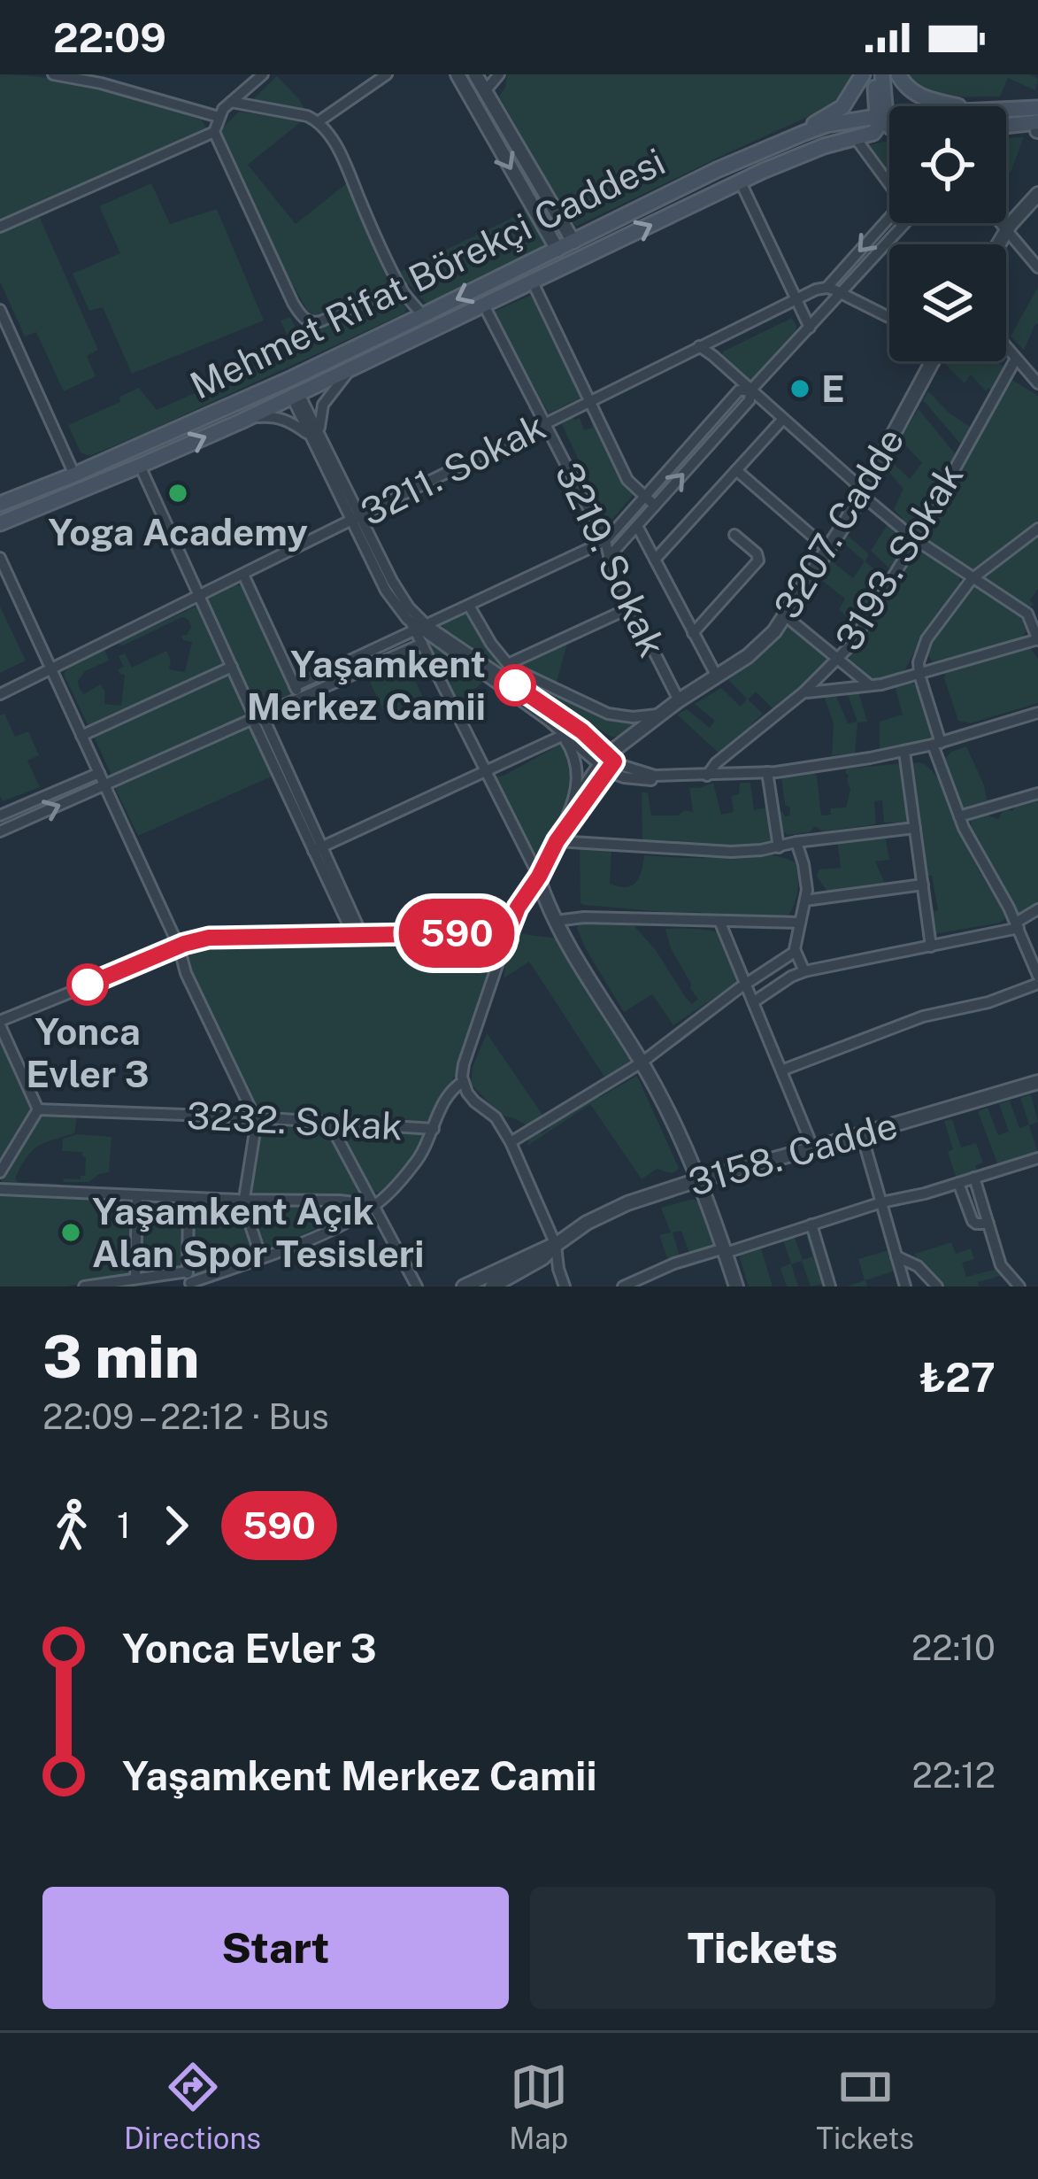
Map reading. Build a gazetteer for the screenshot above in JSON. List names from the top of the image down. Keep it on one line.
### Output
{"streets":{"main road":["Mehmet Rifat Börekçi Caddesi"],"street":["3211. Sokak","3207. Cadde","3193. Sokak","3219. Sokak","3232. Sokak","3158. Cadde"]},"crossings":[["Mehmet Rifat Börekçi Caddesi","3219. Sokak"],["3211. Sokak","3219. Sokak"],["3207. Cadde","3219. Sokak"],["3207. Cadde","3232. Sokak"]],"places":["E","Yoga Academy","Yaşamkent Merkez Camii","Yonca Evler 3","Yaşamkent Açık Alan Spor Tesisleri"],"lines":["bus line 590"],"page":{"status":"22:09","on_map":"590","heading":["3 min","22:09 – 22:12 · Bus","₺27"],"legs":["1","590"],"list":[{"name":"Yonca Evler 3","value":"22:10"},{"name":"Yaşamkent Merkez Camii","value":"22:12"}],"buttons":["Start","Tickets"],"tabs":["Directions","Map","Tickets"]}}
